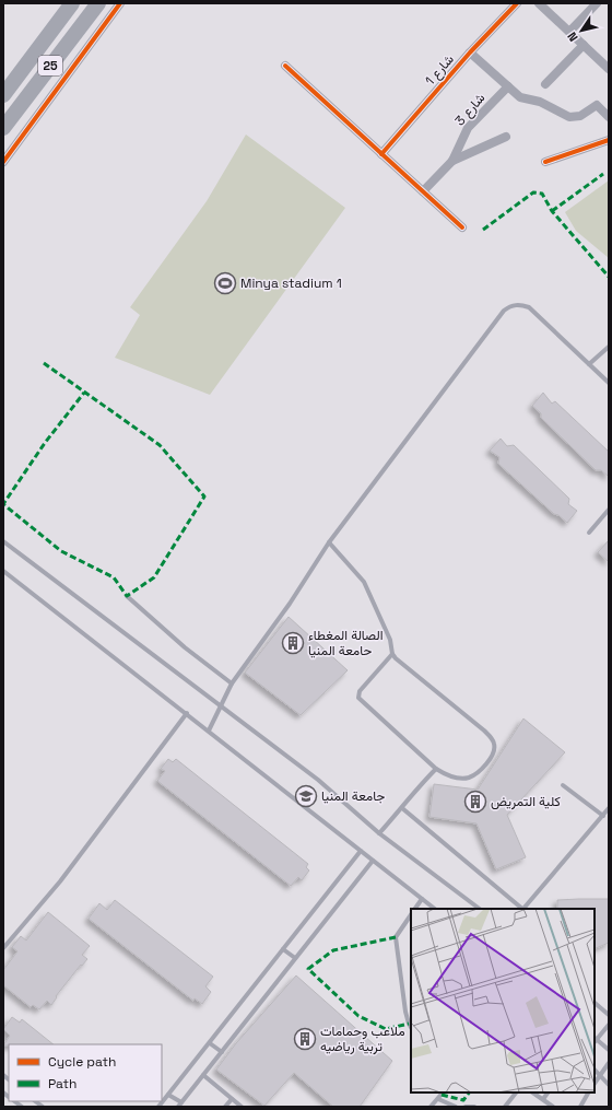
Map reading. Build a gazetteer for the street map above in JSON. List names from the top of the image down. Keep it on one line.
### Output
{"streets":{"highway":["25"],"street":["شارع 1","شارع 3"]},"places":{"sports":["Minya stadium 1"],"building":["الصالة المغطاء حامعة المنيا","كلية التمريض","ملاعب وحمامات تربية رياضيه"],"school or university":["جامعة المنيا"]},"legend":["Cycle path","Path"],"north":"bottom left"}
